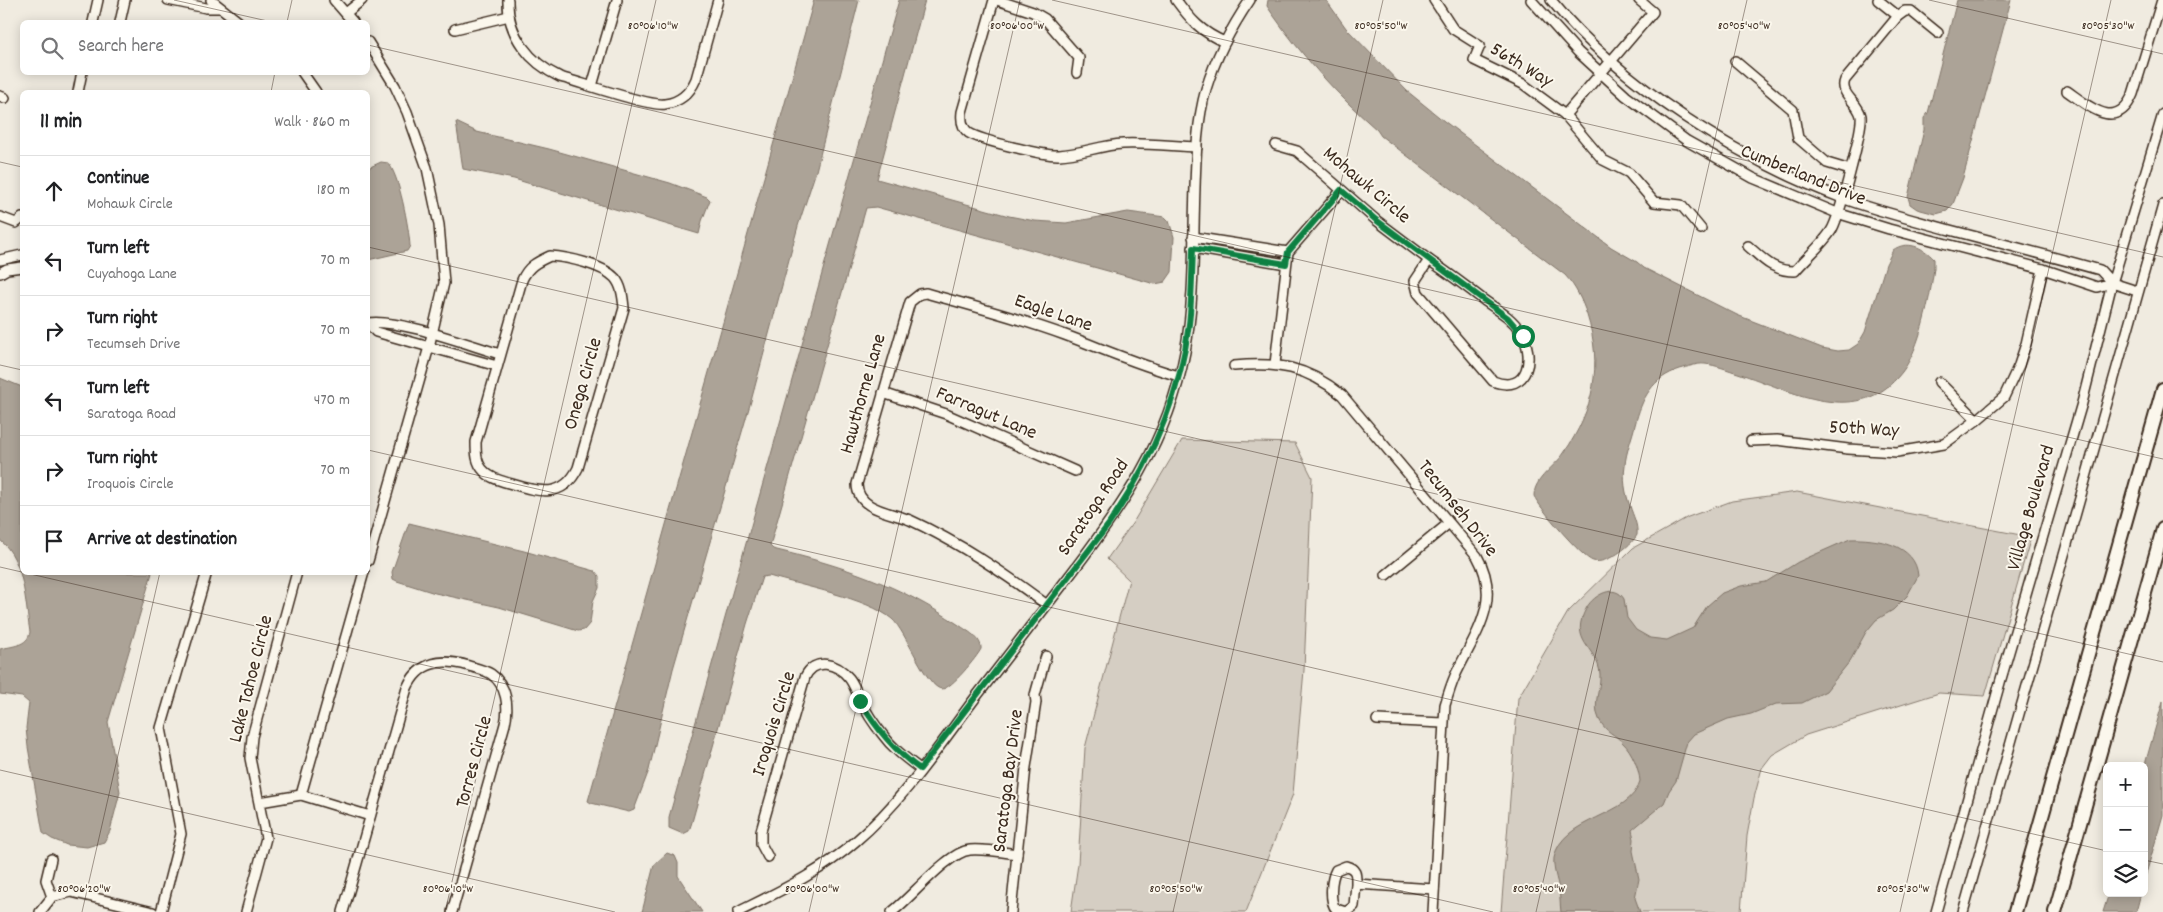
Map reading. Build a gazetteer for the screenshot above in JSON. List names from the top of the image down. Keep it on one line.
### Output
{"streets":{"street":["56th Way","Cumberland Drive","Mohawk Circle","Eagle Lane","Onega Circle","Hawthorne Lane","Farragut Lane","50th Way","Saratoga Road","Village Boulevard","Tecumseh Drive","Lake Tahoe Circle","Iroquois Circle","Torres Circle","Saratoga Bay Drive"]},"crossings":[["Cumberland Drive","50th Way"],["Cumberland Drive","Village Boulevard"],["Eagle Lane","Hawthorne Lane"],["Eagle Lane","Saratoga Road"],["Hawthorne Lane","Farragut Lane"],["Hawthorne Lane","Saratoga Road"],["Saratoga Road","Iroquois Circle"]],"page":{"search":"Search here","heading":["11 min","Walk · 860 m"],"list":[["Continue","Mohawk Circle","180 m"],["Turn left","Cuyahoga Lane","70 m"],["Turn right","Tecumseh Drive","70 m"],["Turn left","Saratoga Road","470 m"],["Turn right","Iroquois Circle","70 m"],"Arrive at destination"],"map_buttons":["+","−"]},"coordinates":["80°06'10\"W","80°06'00\"W","80°05'50\"W","80°05'40\"W","80°05'30\"W","80°06'20\"W"]}
